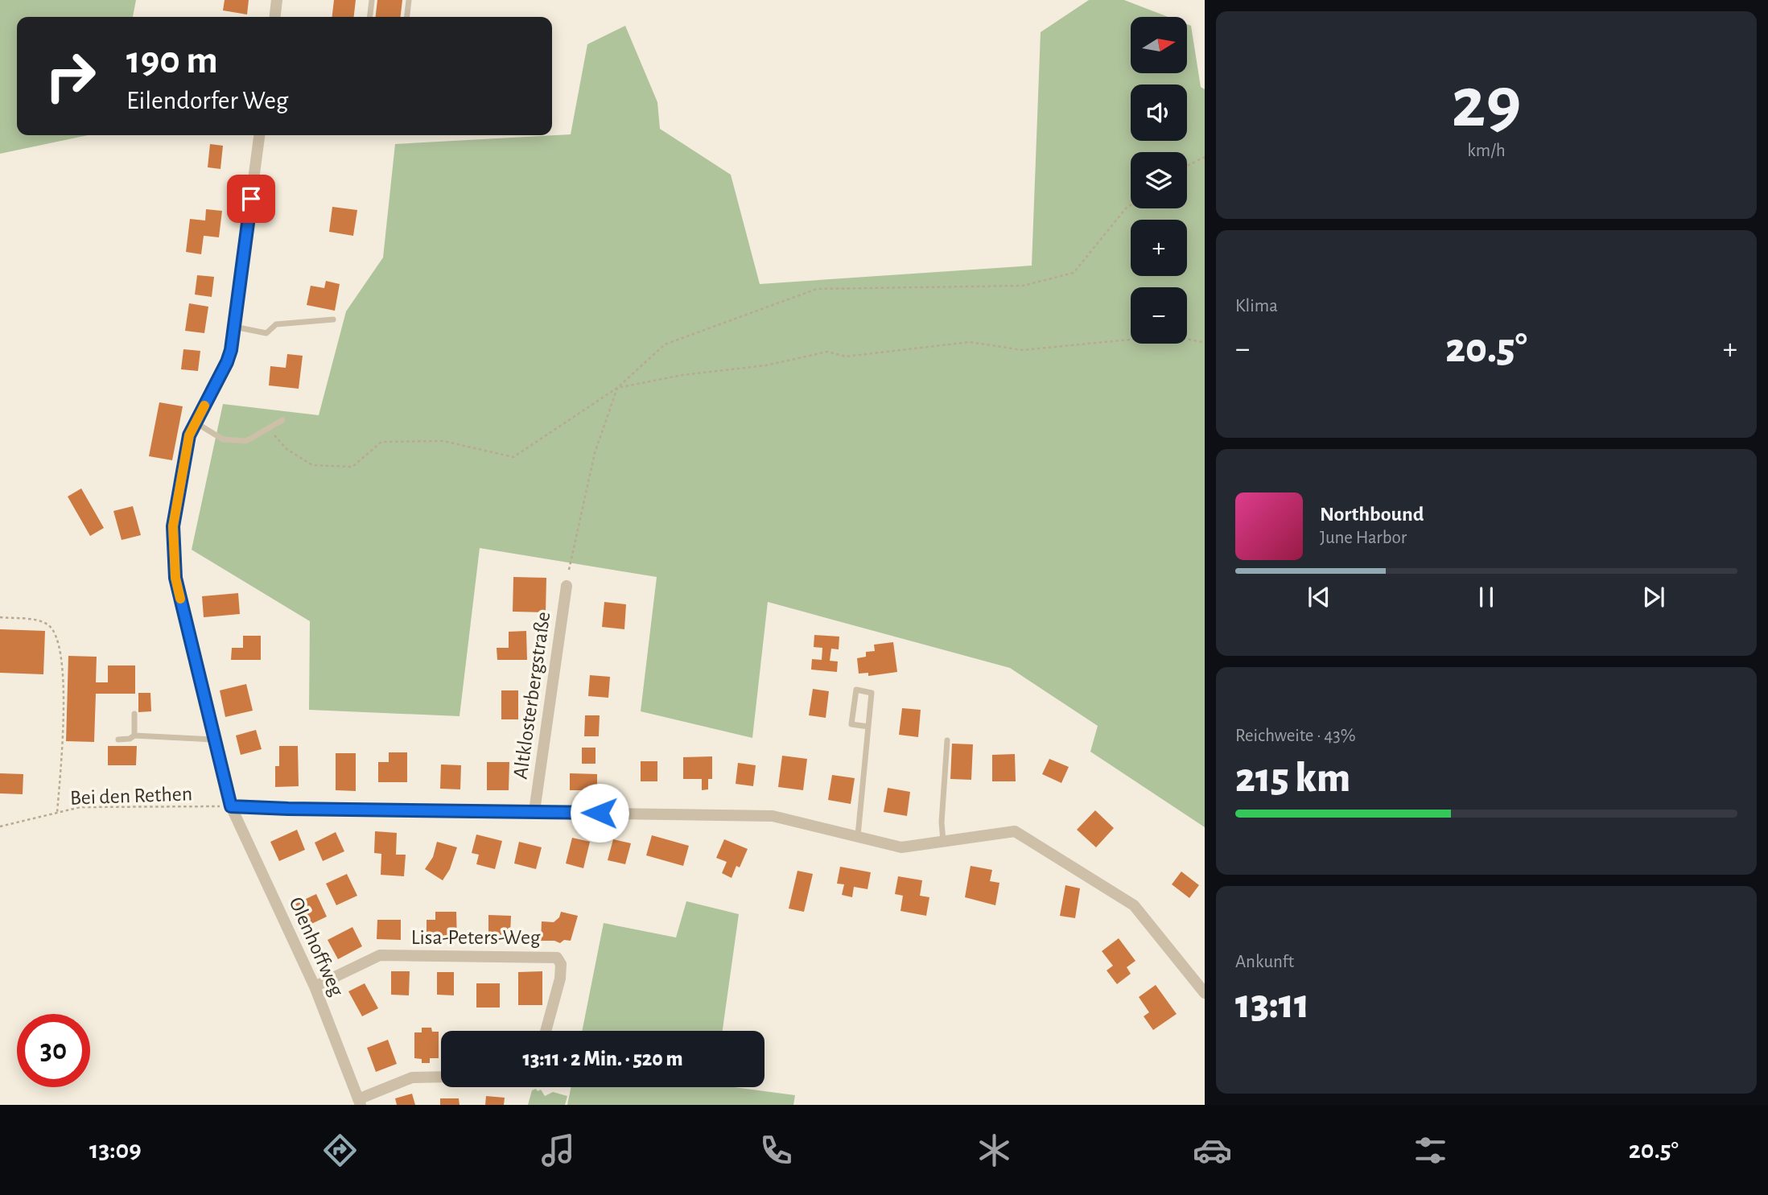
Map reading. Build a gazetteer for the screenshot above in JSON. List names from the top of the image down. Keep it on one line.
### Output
{"streets":{"street":["Altklosterbergstraße","Lisa-Peters-Weg","Olenhoffweg"],"path":["Bei den Rethen"]},"crossings":[["Altklosterbergstraße","Bei den Rethen"],["Altklosterbergstraße","Olenhoffweg"],["Bei den Rethen","Olenhoffweg"],["Lisa-Peters-Weg","Olenhoffweg"]],"north":"right","page":{"tile":[["29","km/h"],"Klima",["Reichweite · 43%","215 km"],["Ankunft","13:11"]],"map_buttons":["+","−"],"turn":["190 m","Eilendorfer Weg"],"heat":["−","20.5°","+"],"song":["Northbound","June Harbor"],"limit":"30","trip":"13:11 · 2 Min. · 520 m","tabs":["13:09","20.5°"]}}
